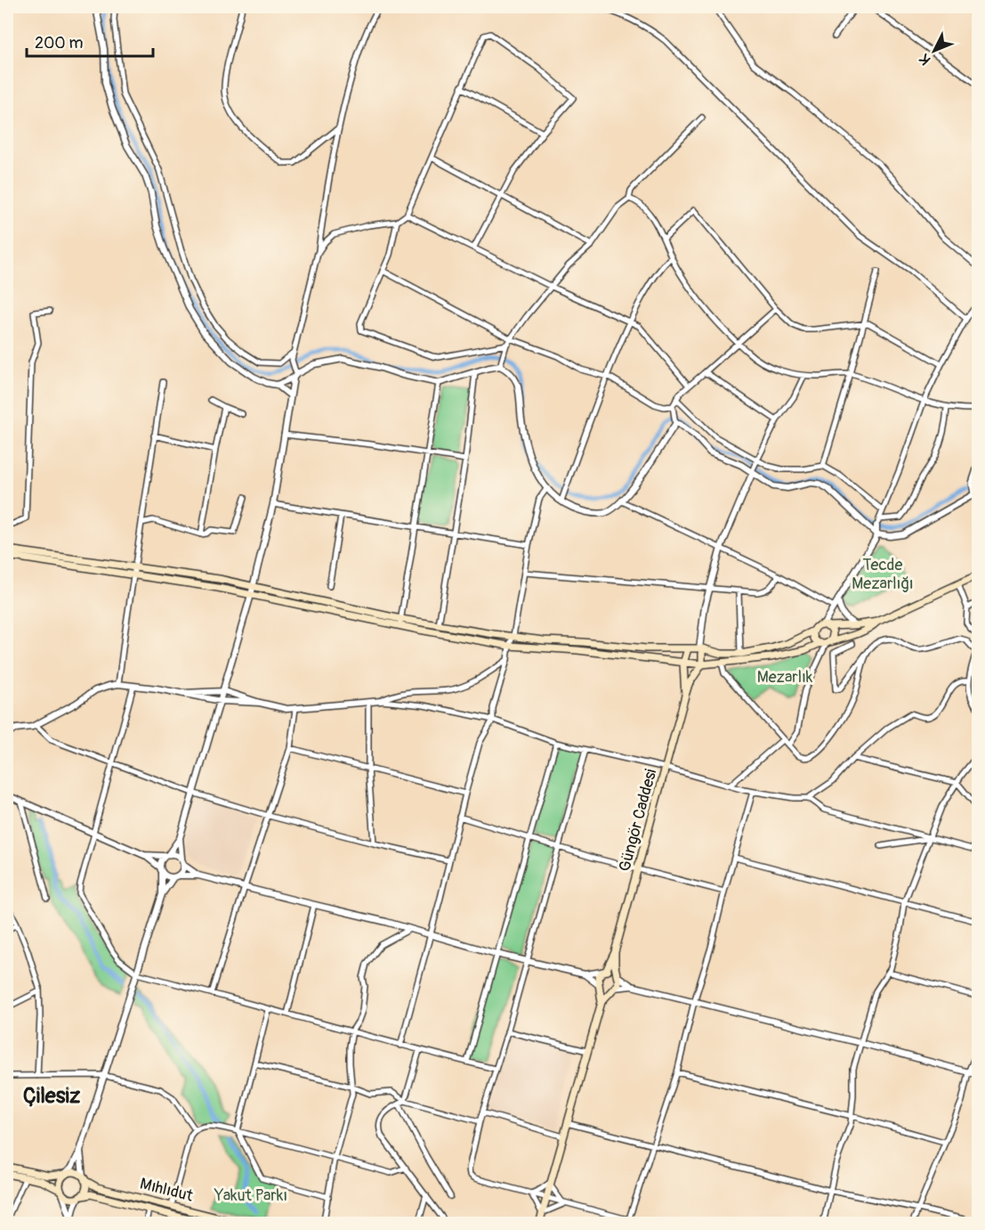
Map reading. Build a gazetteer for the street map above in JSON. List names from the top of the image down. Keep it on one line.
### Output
{"streets":{"main road":["Güngör Caddesi","Mıhlıdut"]},"districts":["Çilesiz"],"parks":["Tecde Mezarlığı","Mezarlık","Yakut Parkı"],"scale_bar":"200 m","north":"bottom left"}
